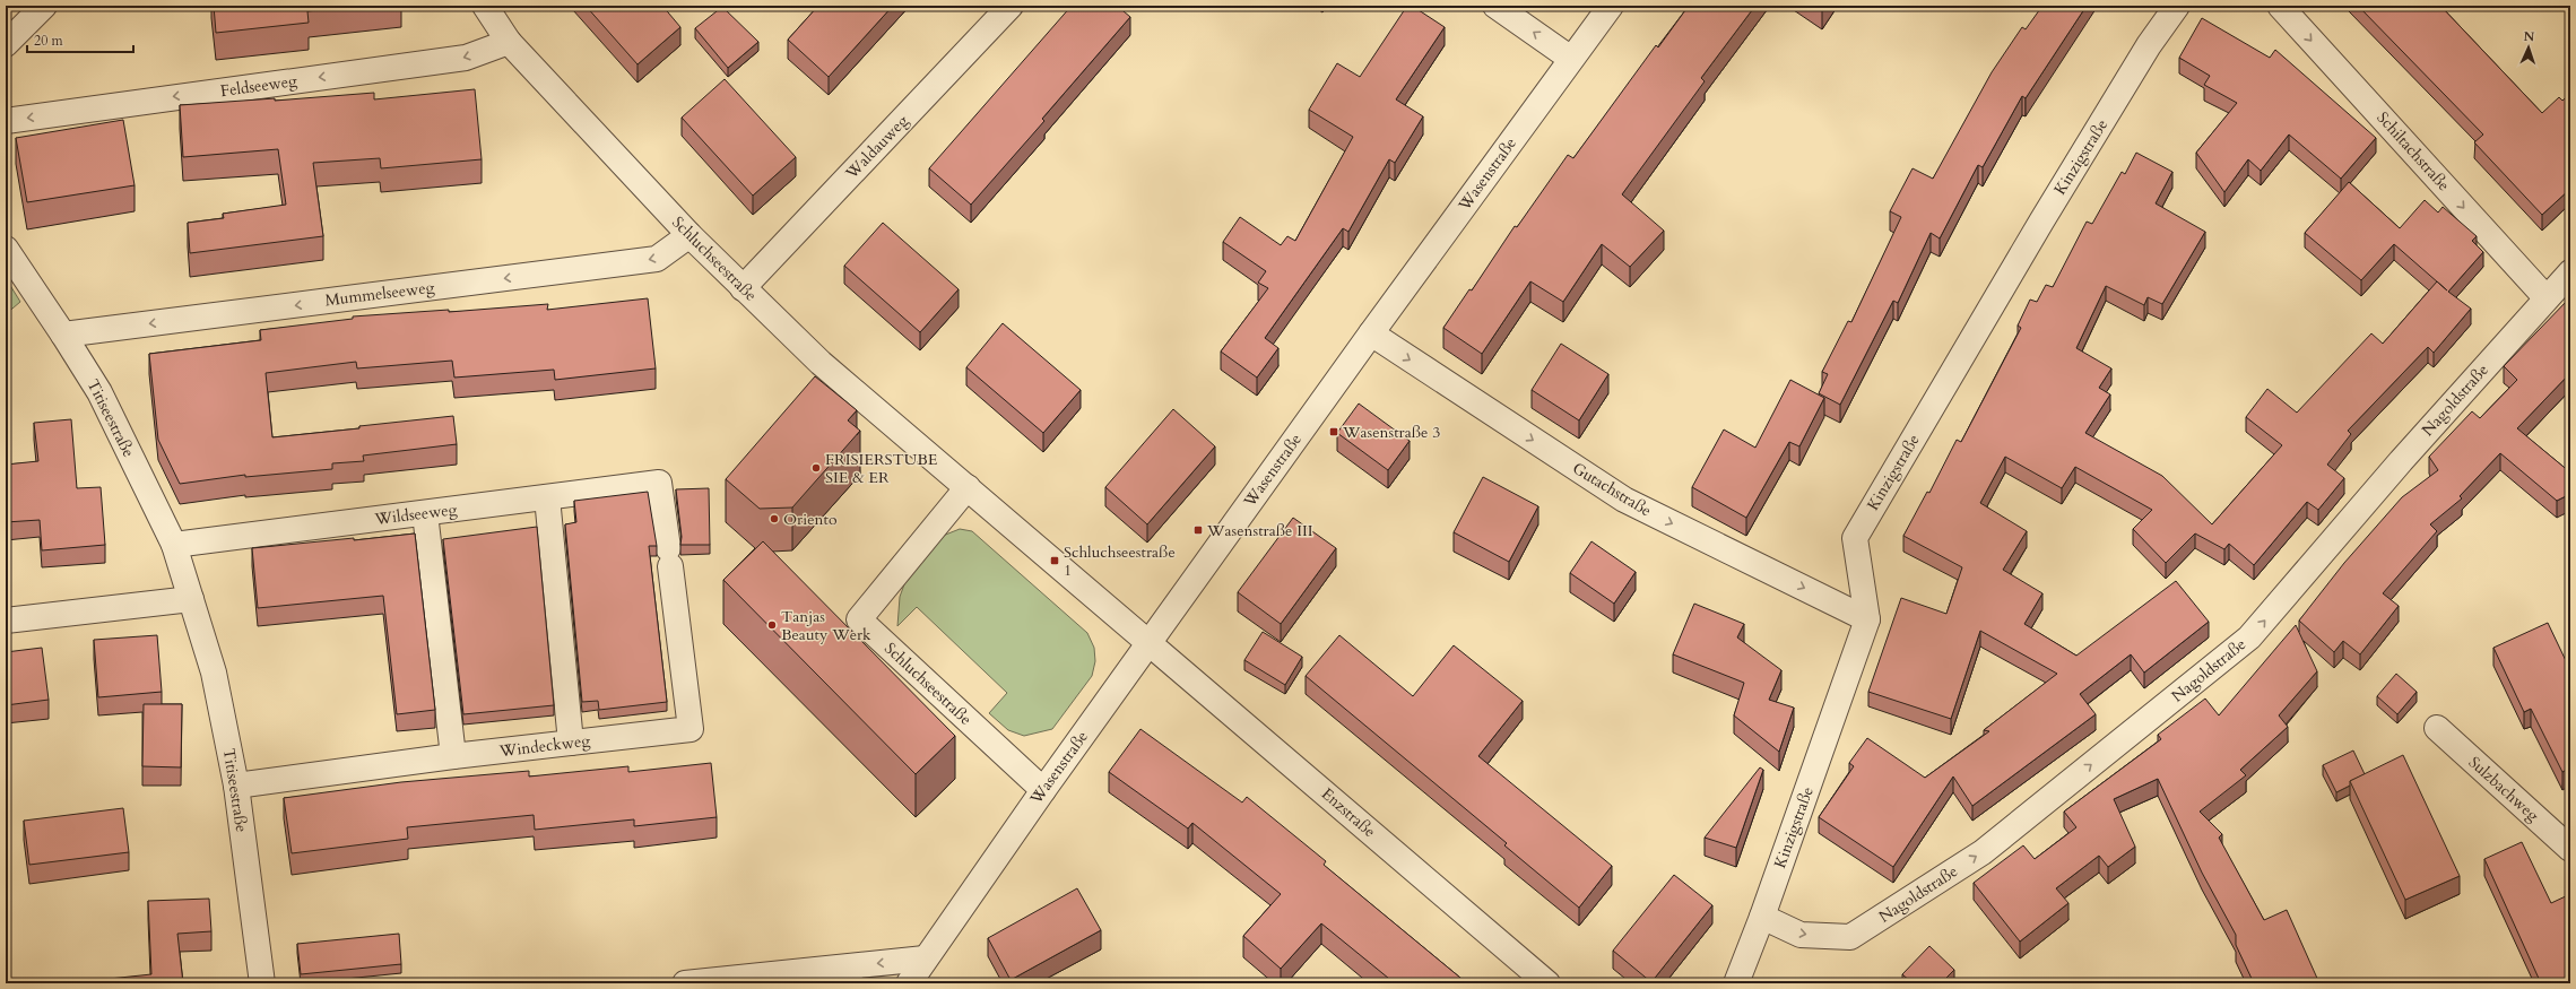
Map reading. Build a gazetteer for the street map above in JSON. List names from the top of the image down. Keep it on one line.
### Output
{"streets":{"street":["Feldseeweg","Waldauweg","Schiltachstraße","Kinzigstraße","Wasenstraße","Schluchseestraße","Mummelseeweg","Nagoldstraße","Titiseestraße","Gutachstraße","Wildseeweg","Windeckweg","Sulzbachweg","Enzstraße"]},"crossings":[["Feldseeweg","Schluchseestraße"],["Waldauweg","Schluchseestraße"],["Schiltachstraße","Nagoldstraße"],["Kinzigstraße","Nagoldstraße"],["Kinzigstraße","Gutachstraße"],["Wasenstraße","Schluchseestraße"],["Wasenstraße","Gutachstraße"],["Wasenstraße","Enzstraße"],["Schluchseestraße","Mummelseeweg"],["Schluchseestraße","Enzstraße"],["Mummelseeweg","Titiseestraße"],["Titiseestraße","Wildseeweg"],["Titiseestraße","Windeckweg"],["Wildseeweg","Windeckweg"]],"one_way":["Feldseeweg","Schiltachstraße","Mummelseeweg","Nagoldstraße","Gutachstraße"],"places":{"transit":["Wasenstraße 3","Wasenstraße III","Schluchseestraße 1"],"other":["FRISIERSTUBE SIE & ER","Oriento","Tanjas Beauty Werk"]},"scale_bar":"20 m","north":"top"}
